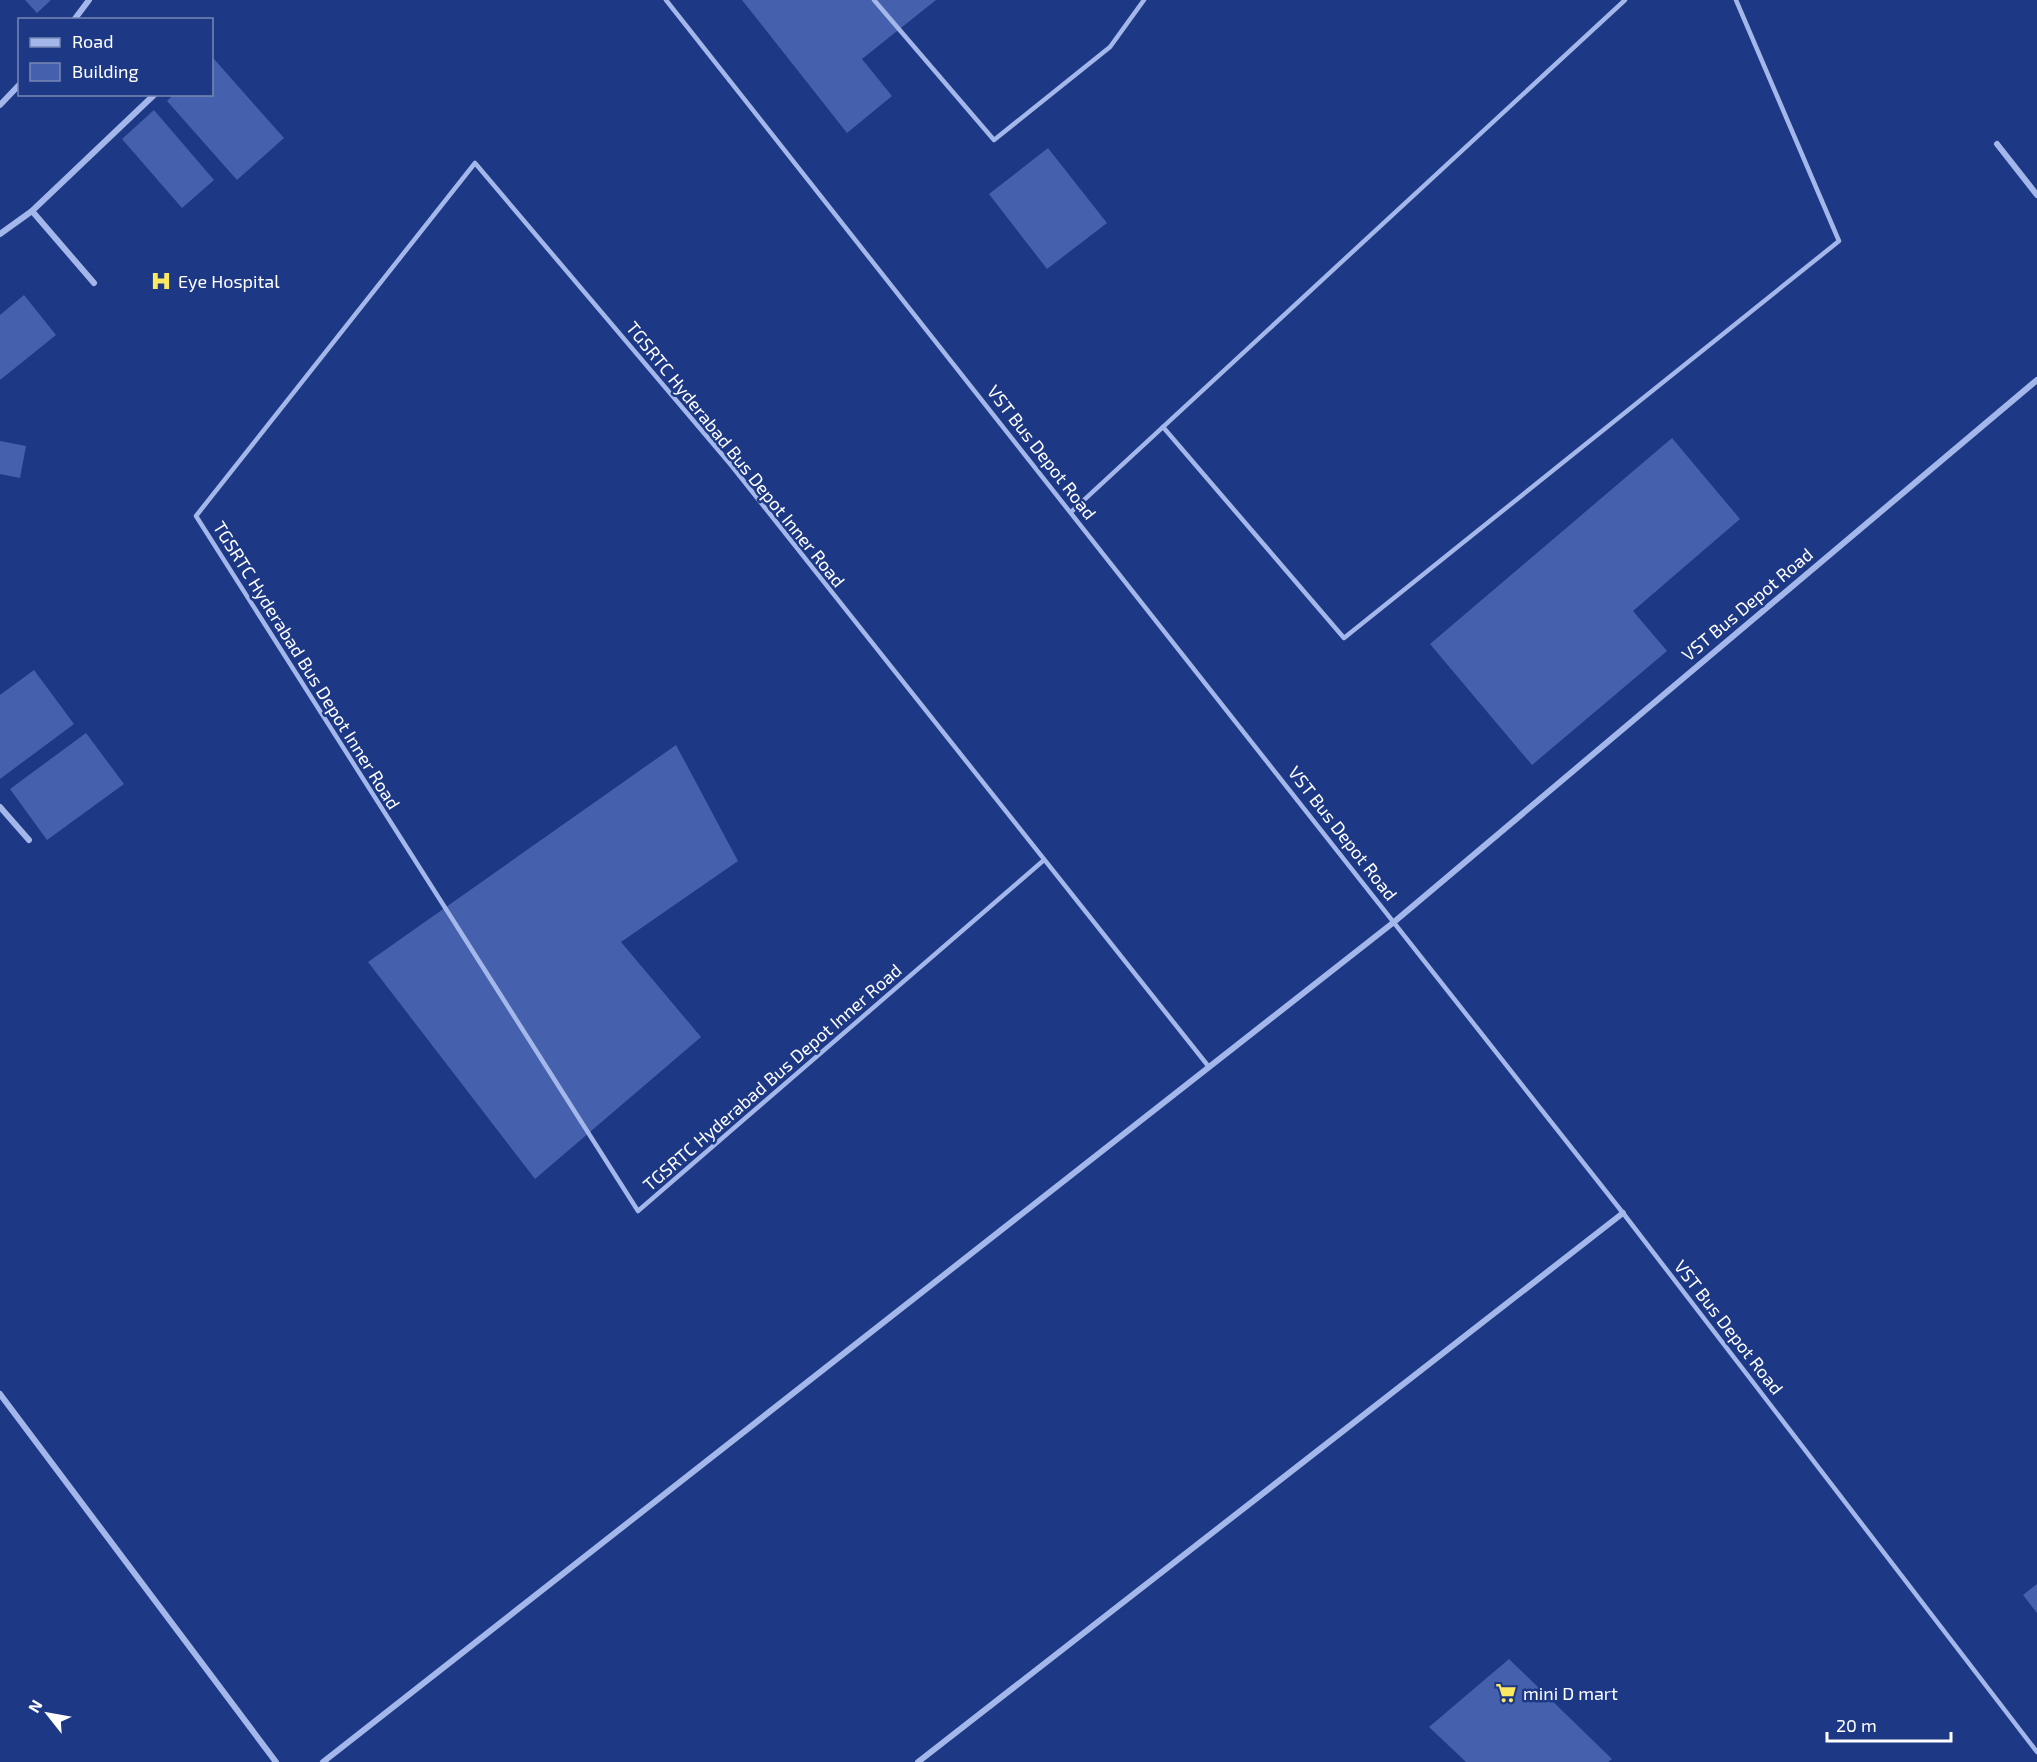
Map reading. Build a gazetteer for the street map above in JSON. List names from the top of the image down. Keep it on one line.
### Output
{"streets":{"street":["VST Bus Depot Road"],"lane":["TGSRTC Hyderabad Bus Depot Inner Road"]},"places":{"hospital":["Eye Hospital"],"supermarket":["mini D mart"]},"legend":["Road","Building"],"scale_bar":"20 m","north":"top left"}
